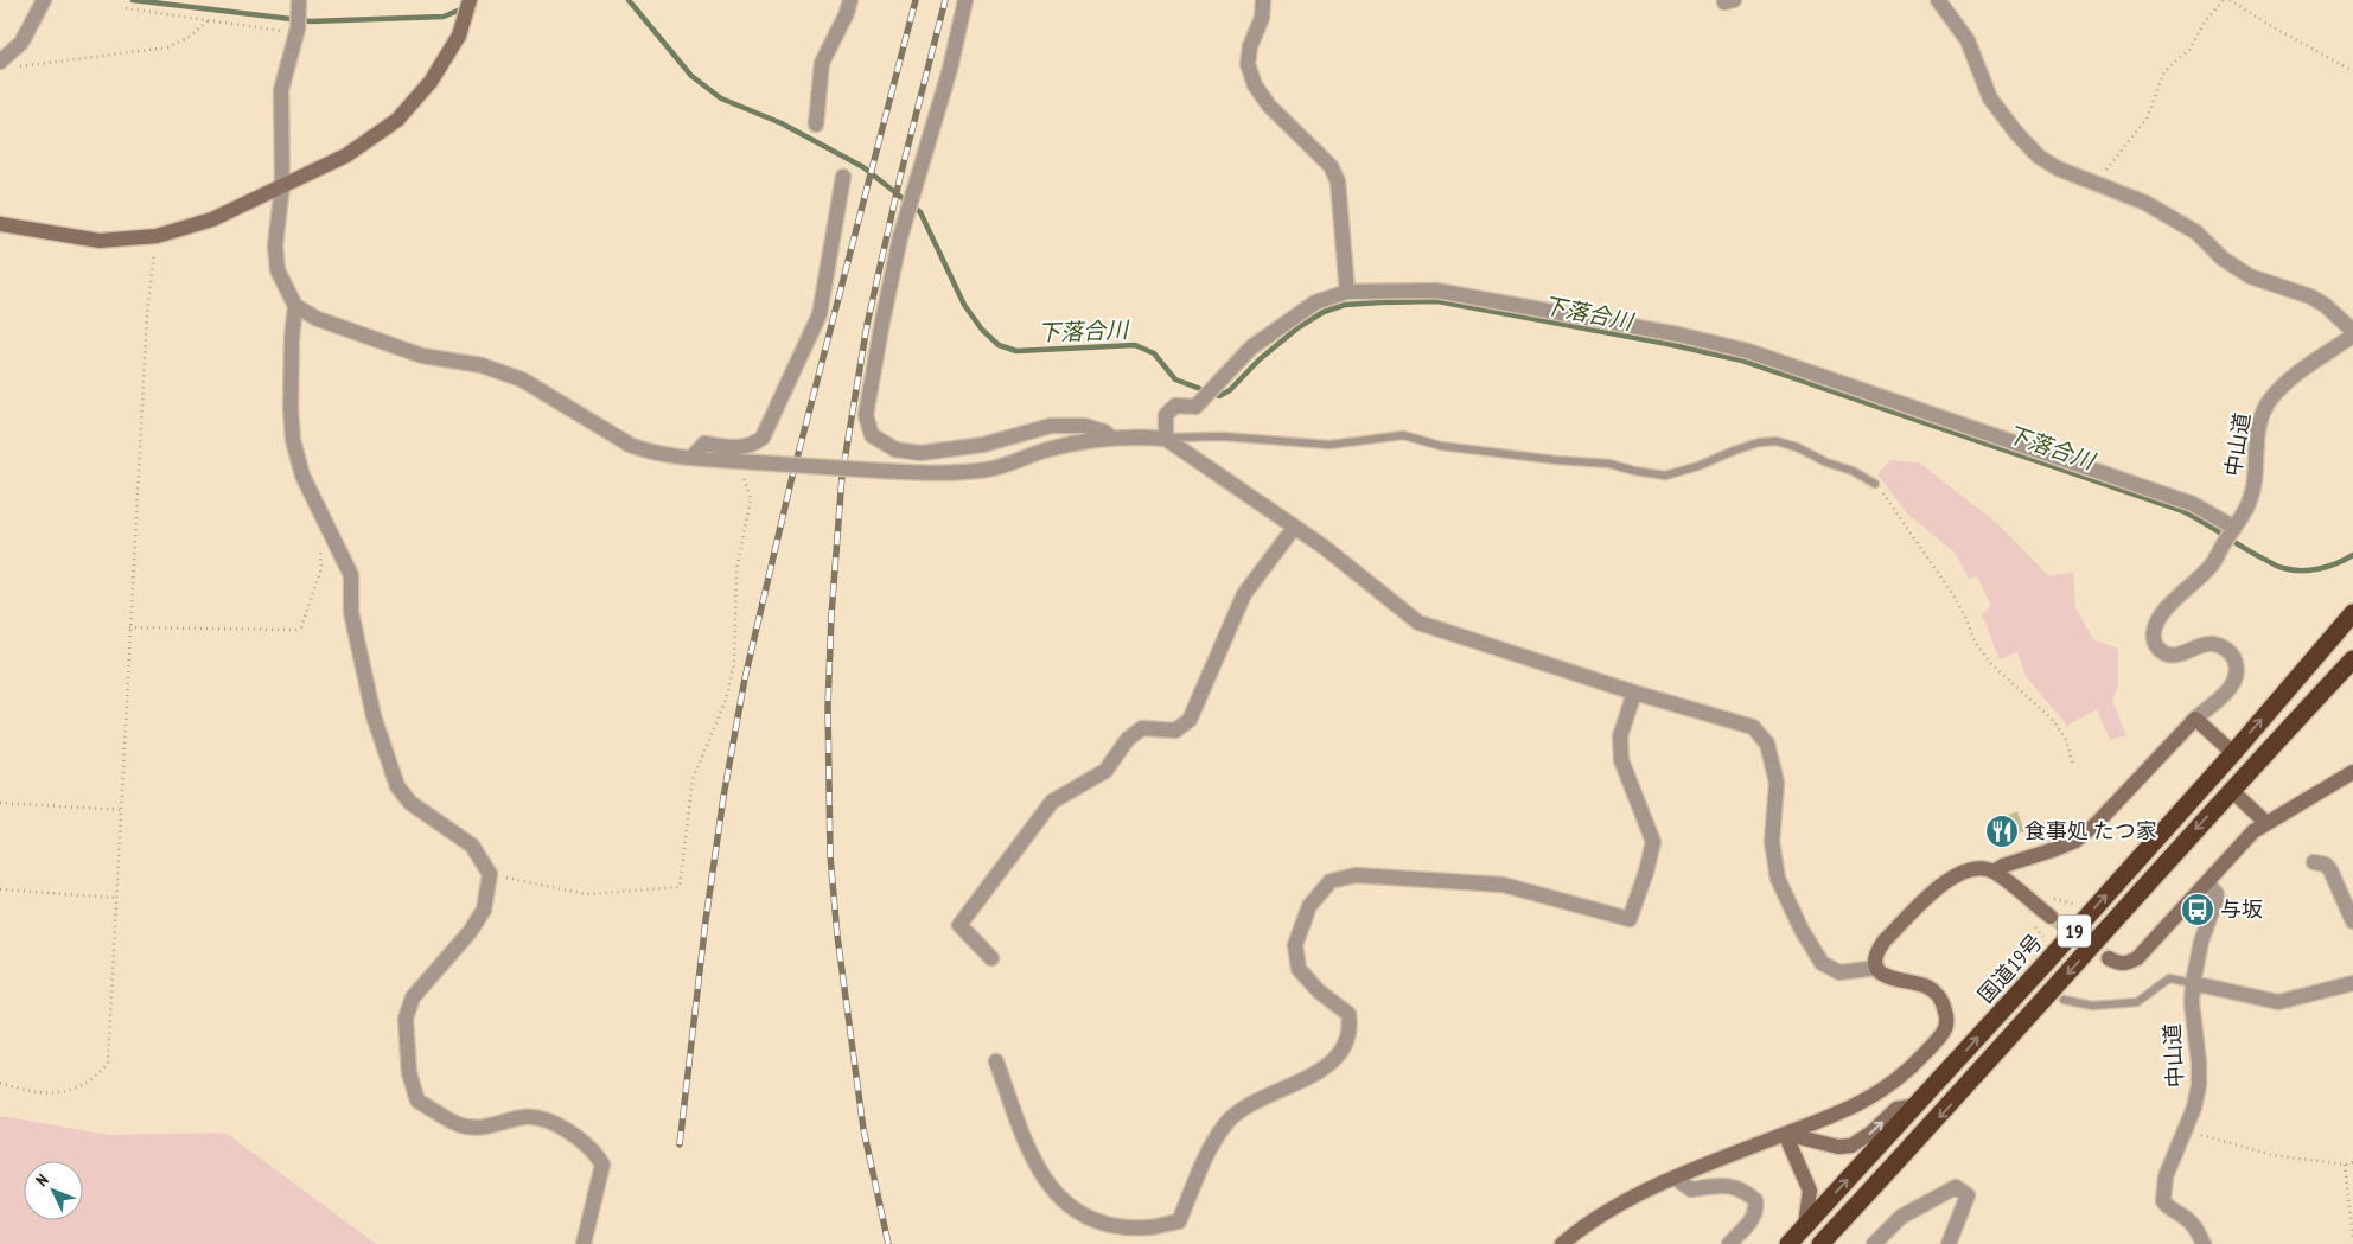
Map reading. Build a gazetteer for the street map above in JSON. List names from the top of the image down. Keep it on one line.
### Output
{"streets":{"highway":["19","国道19号"],"street":["中山道"]},"water":["下落合川"],"places":{"restaurant":["食事処 たつ家"],"bus stop":["与坂"]},"north":"top left"}
